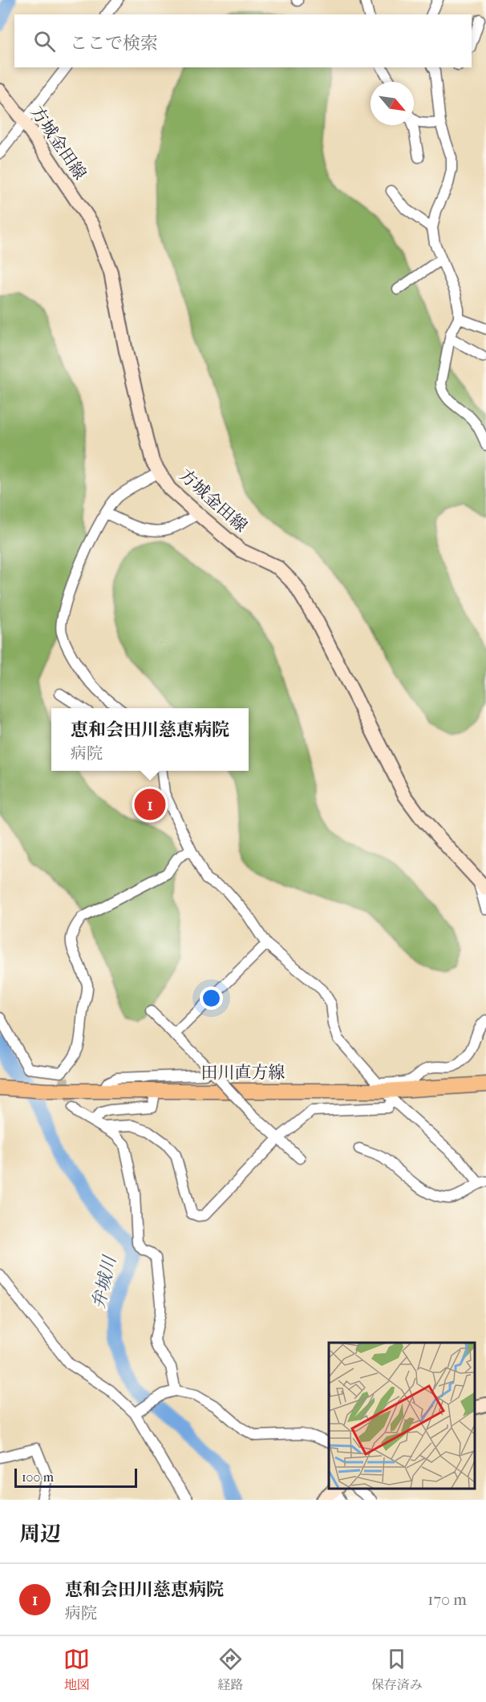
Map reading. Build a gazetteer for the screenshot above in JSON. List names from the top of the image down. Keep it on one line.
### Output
{"streets":{"main road":["方城金田線","田川直方線"]},"water":["弁城川"],"scale_bar":"100 m","north":"bottom right","page":{"search":"ここで検索","popup":["恵和会田川慈恵病院","病院"],"pins":"1","scale":"100 m","heading":"周辺","list":[{"mark":"1","name":"恵和会田川慈恵病院","note":"病院","value":"170 m"}],"nav":["地図","経路","保存済み"]}}
